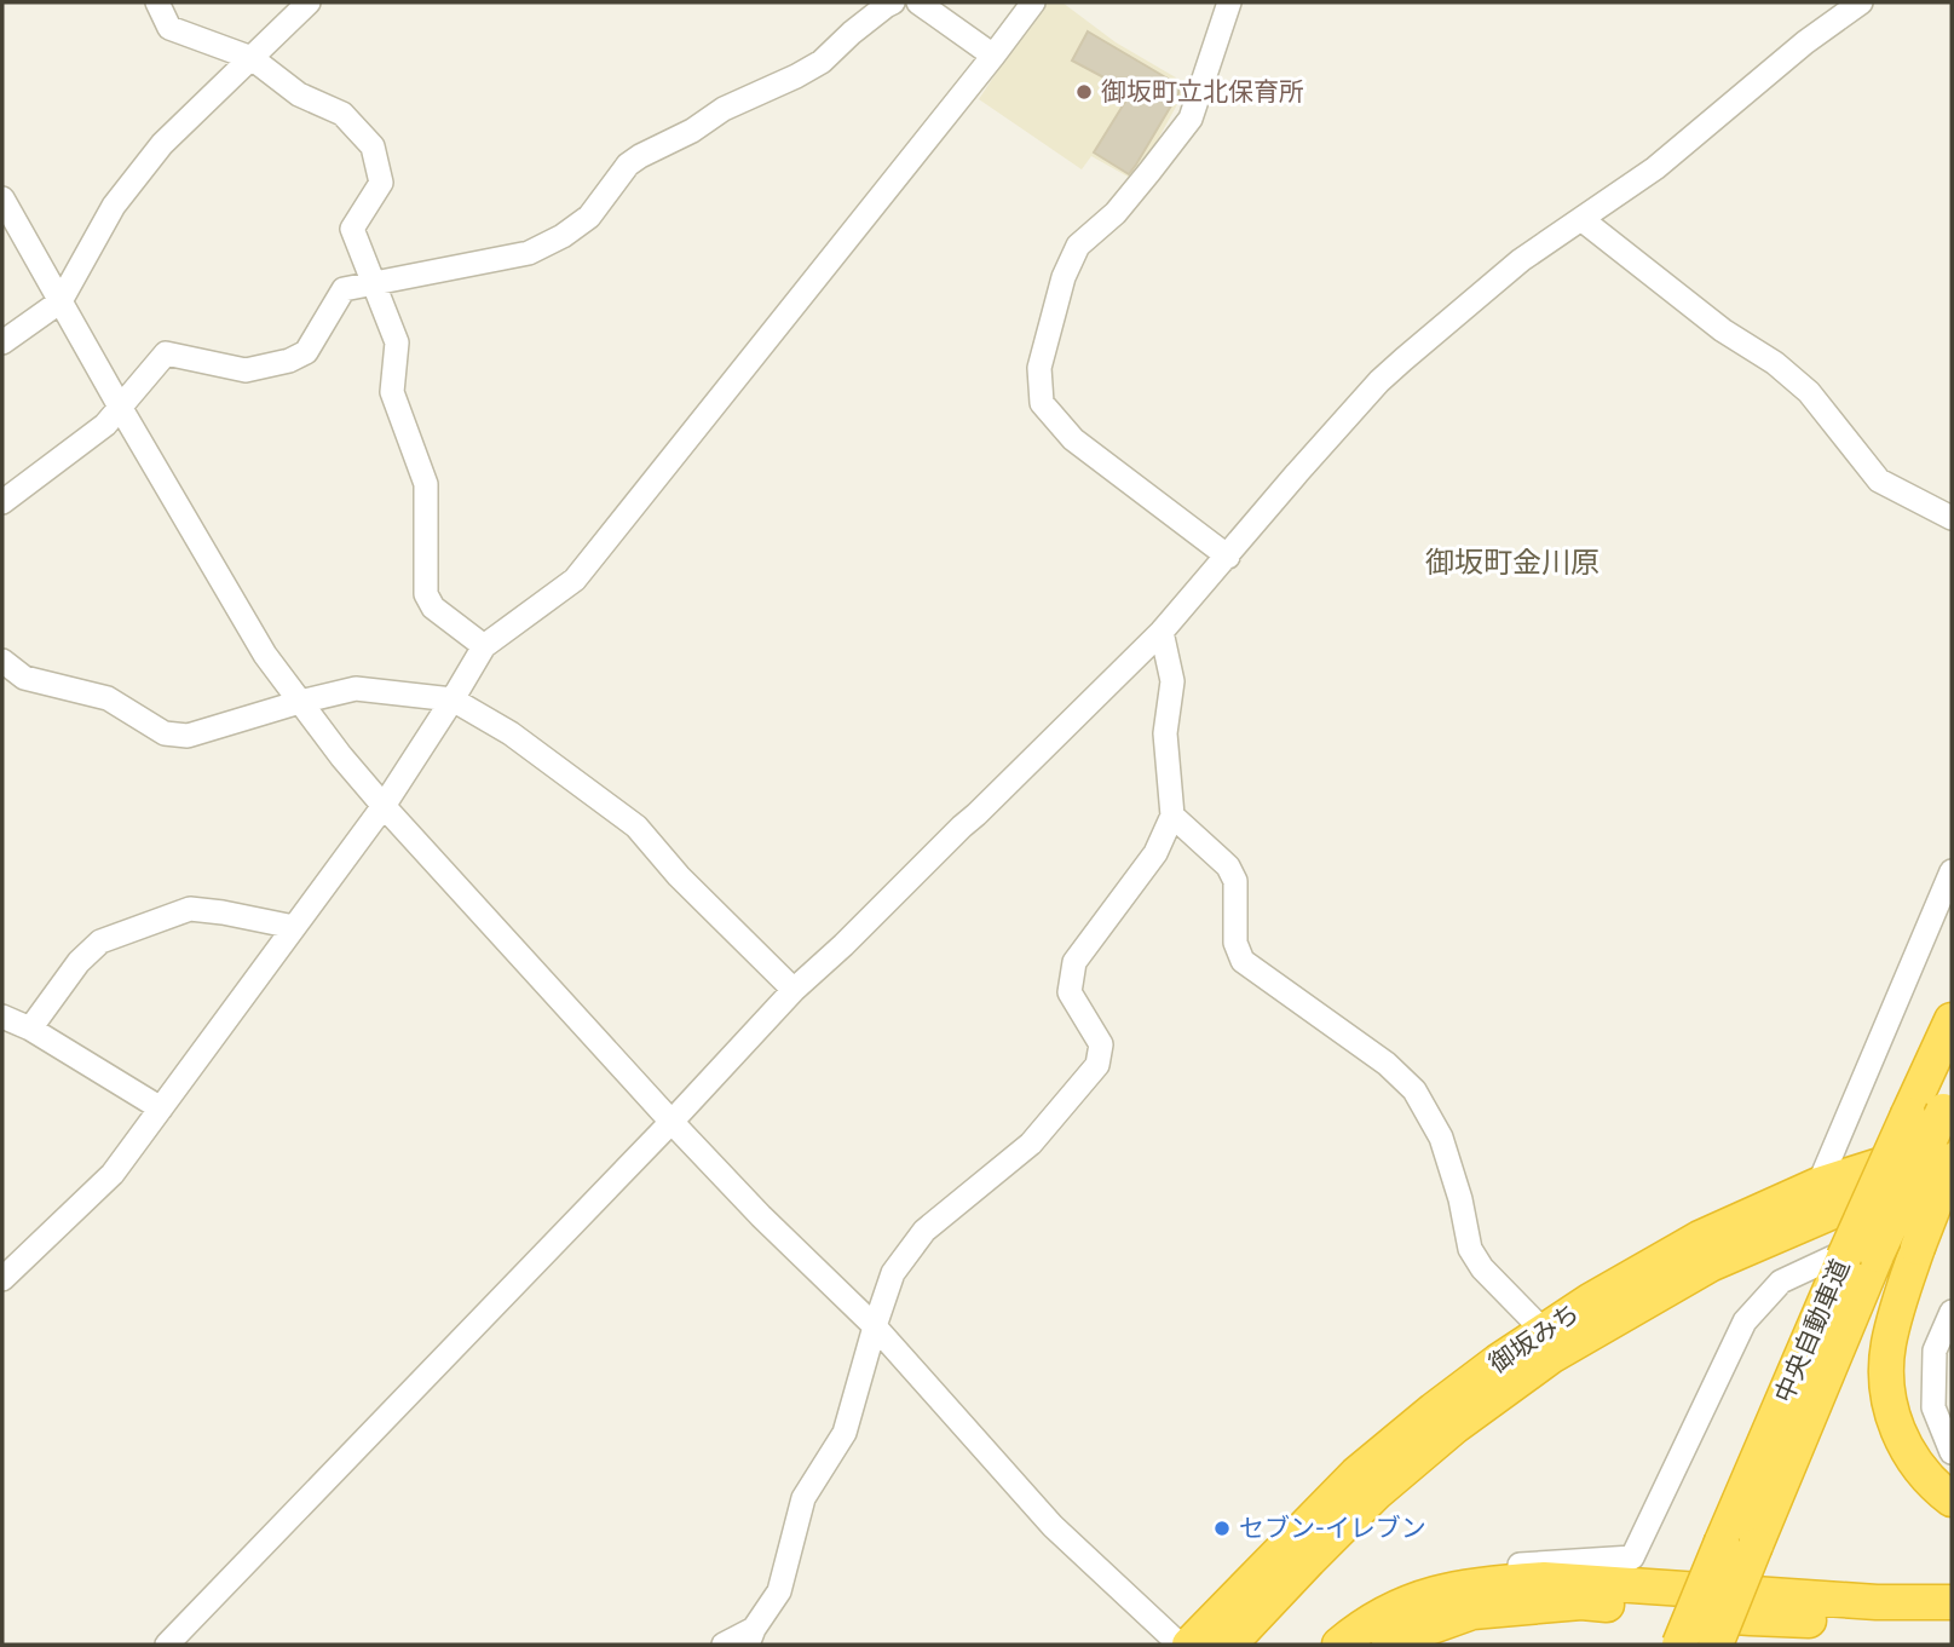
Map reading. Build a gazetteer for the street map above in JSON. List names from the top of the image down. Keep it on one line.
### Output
{"streets":{"highway":["中央自動車道","御坂みち"]},"crossings":[["中央自動車道","御坂みち"]],"districts":["御坂町金川原"],"places":["御坂町立北保育所","セブン-イレブン"]}
